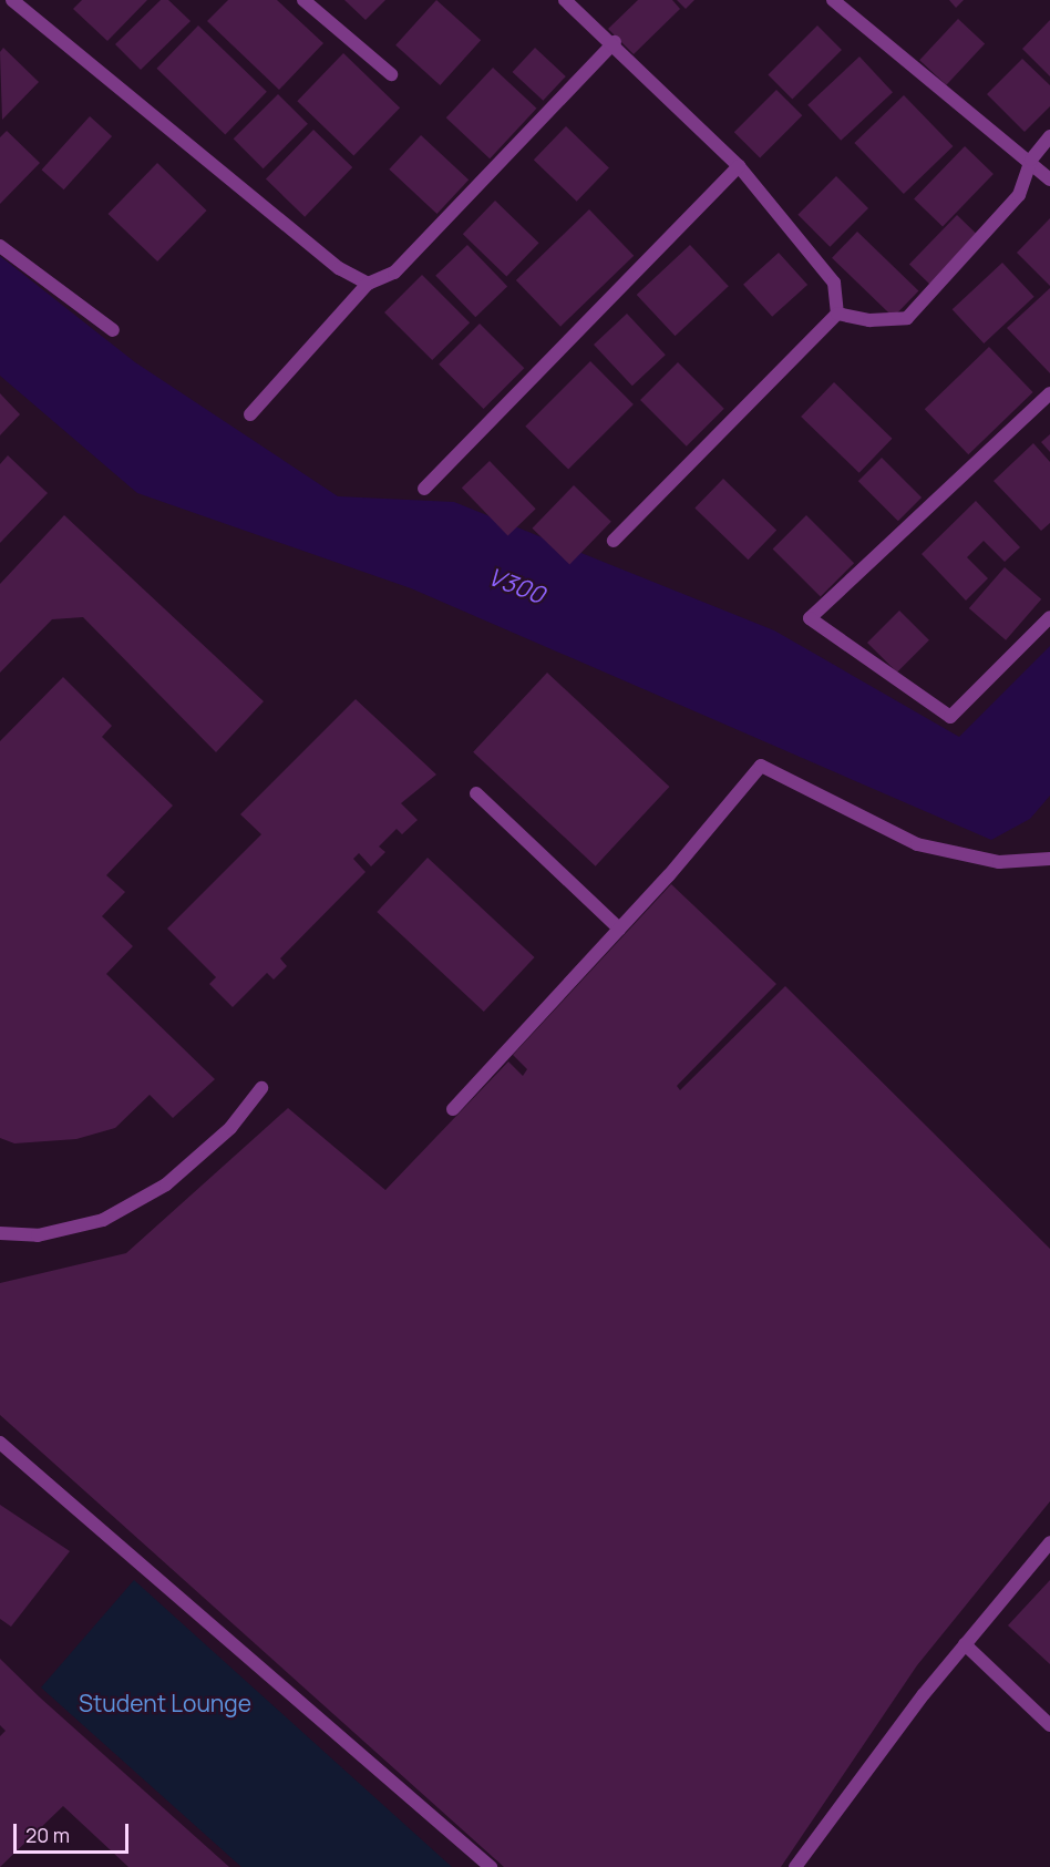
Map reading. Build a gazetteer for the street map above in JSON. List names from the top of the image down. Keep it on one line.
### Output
{"water":["V300"],"parks":["Student Lounge"],"scale_bar":"20 m"}
